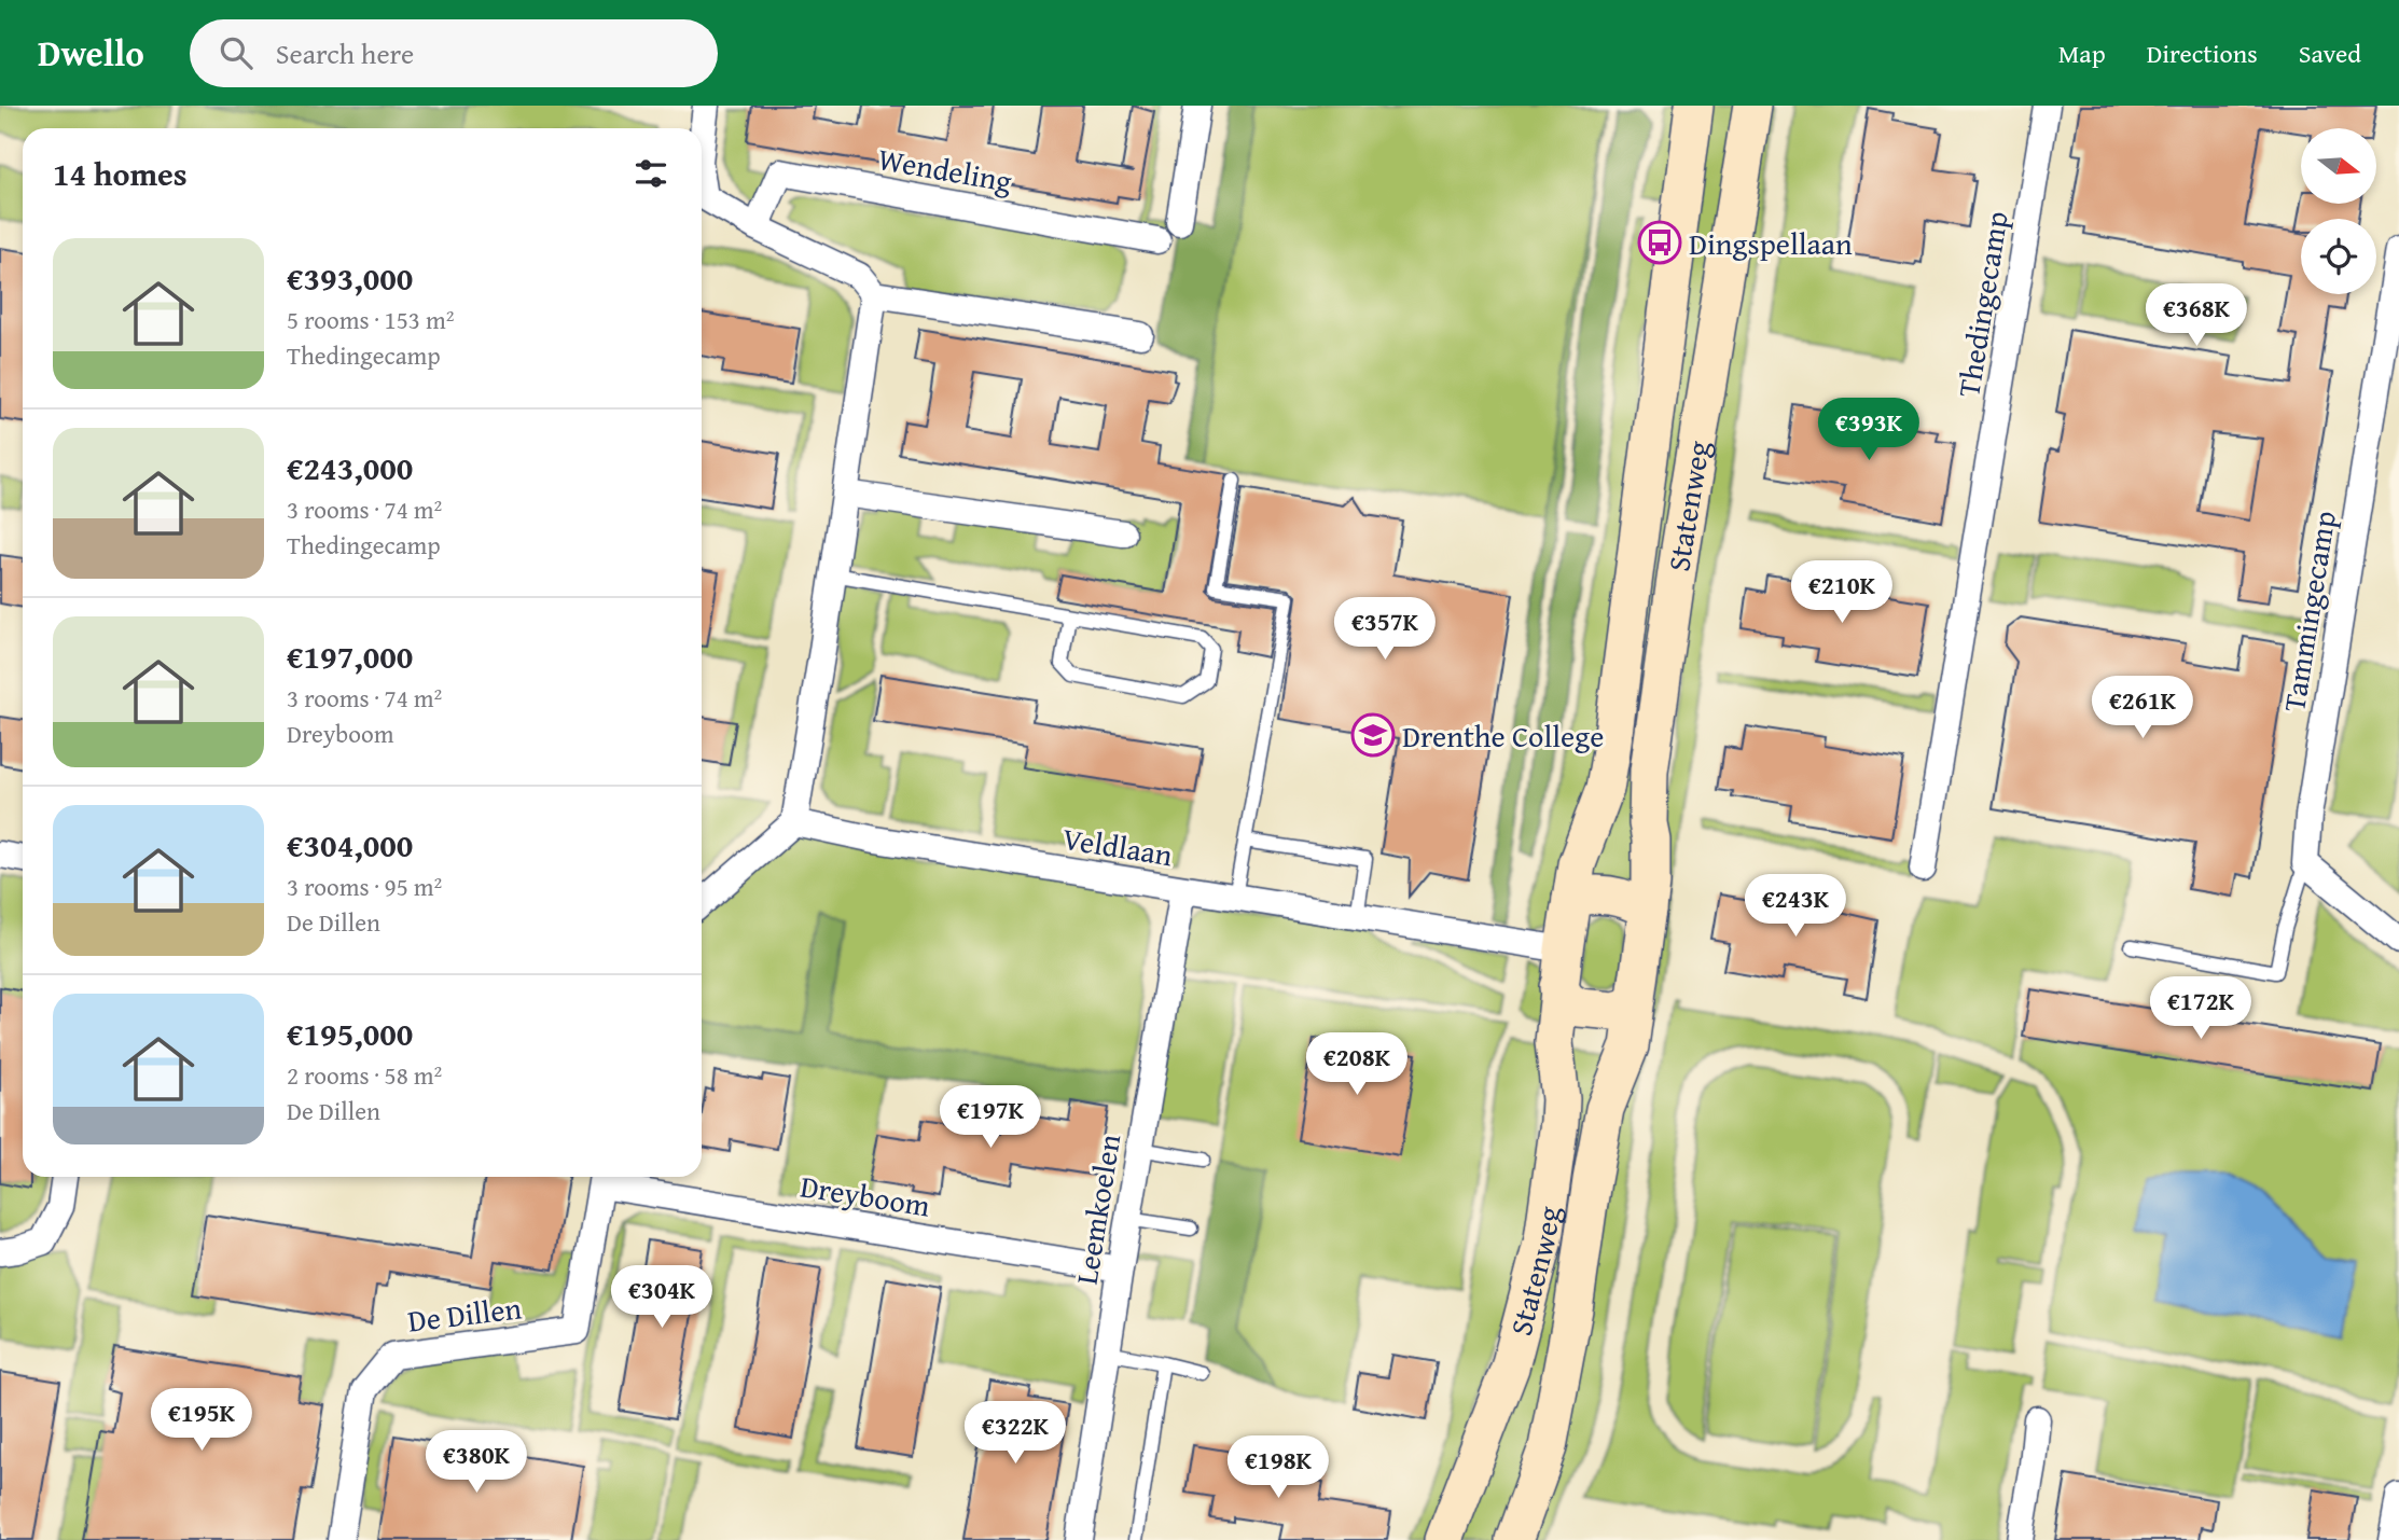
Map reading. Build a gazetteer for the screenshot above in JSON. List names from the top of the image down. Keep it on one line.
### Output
{"streets":{"street":["Wendeling","Thedingecamp","Statenweg","Tammingecamp","Veldlaan","Dreyboom","Leemkoelen","De Dillen"]},"crossings":[["Statenweg","Veldlaan"],["Veldlaan","Leemkoelen"],["Dreyboom","Leemkoelen"],["Dreyboom","De Dillen"]],"places":{"bus stop":["Dingspellaan"],"school or university":["Drenthe College"]},"north":"right","page":{"header":"Dwello","search":"Search here","nav":["Map","Directions","Saved"],"heading":"14 homes","list":[{"name":"€393,000","note":"5 rooms · 153 m² · Thedingecamp"},{"name":"€243,000","note":"3 rooms · 74 m² · Thedingecamp"},{"name":"€197,000","note":"3 rooms · 74 m² · Dreyboom"},{"name":"€304,000","note":"3 rooms · 95 m² · De Dillen"},{"name":"€195,000","note":"2 rooms · 58 m² · De Dillen"}],"price":["€368K","€393K","€210K","€357K","€261K","€243K","€172K","€208K","€197K","€304K","€195K","€322K","€380K","€198K"]}}
